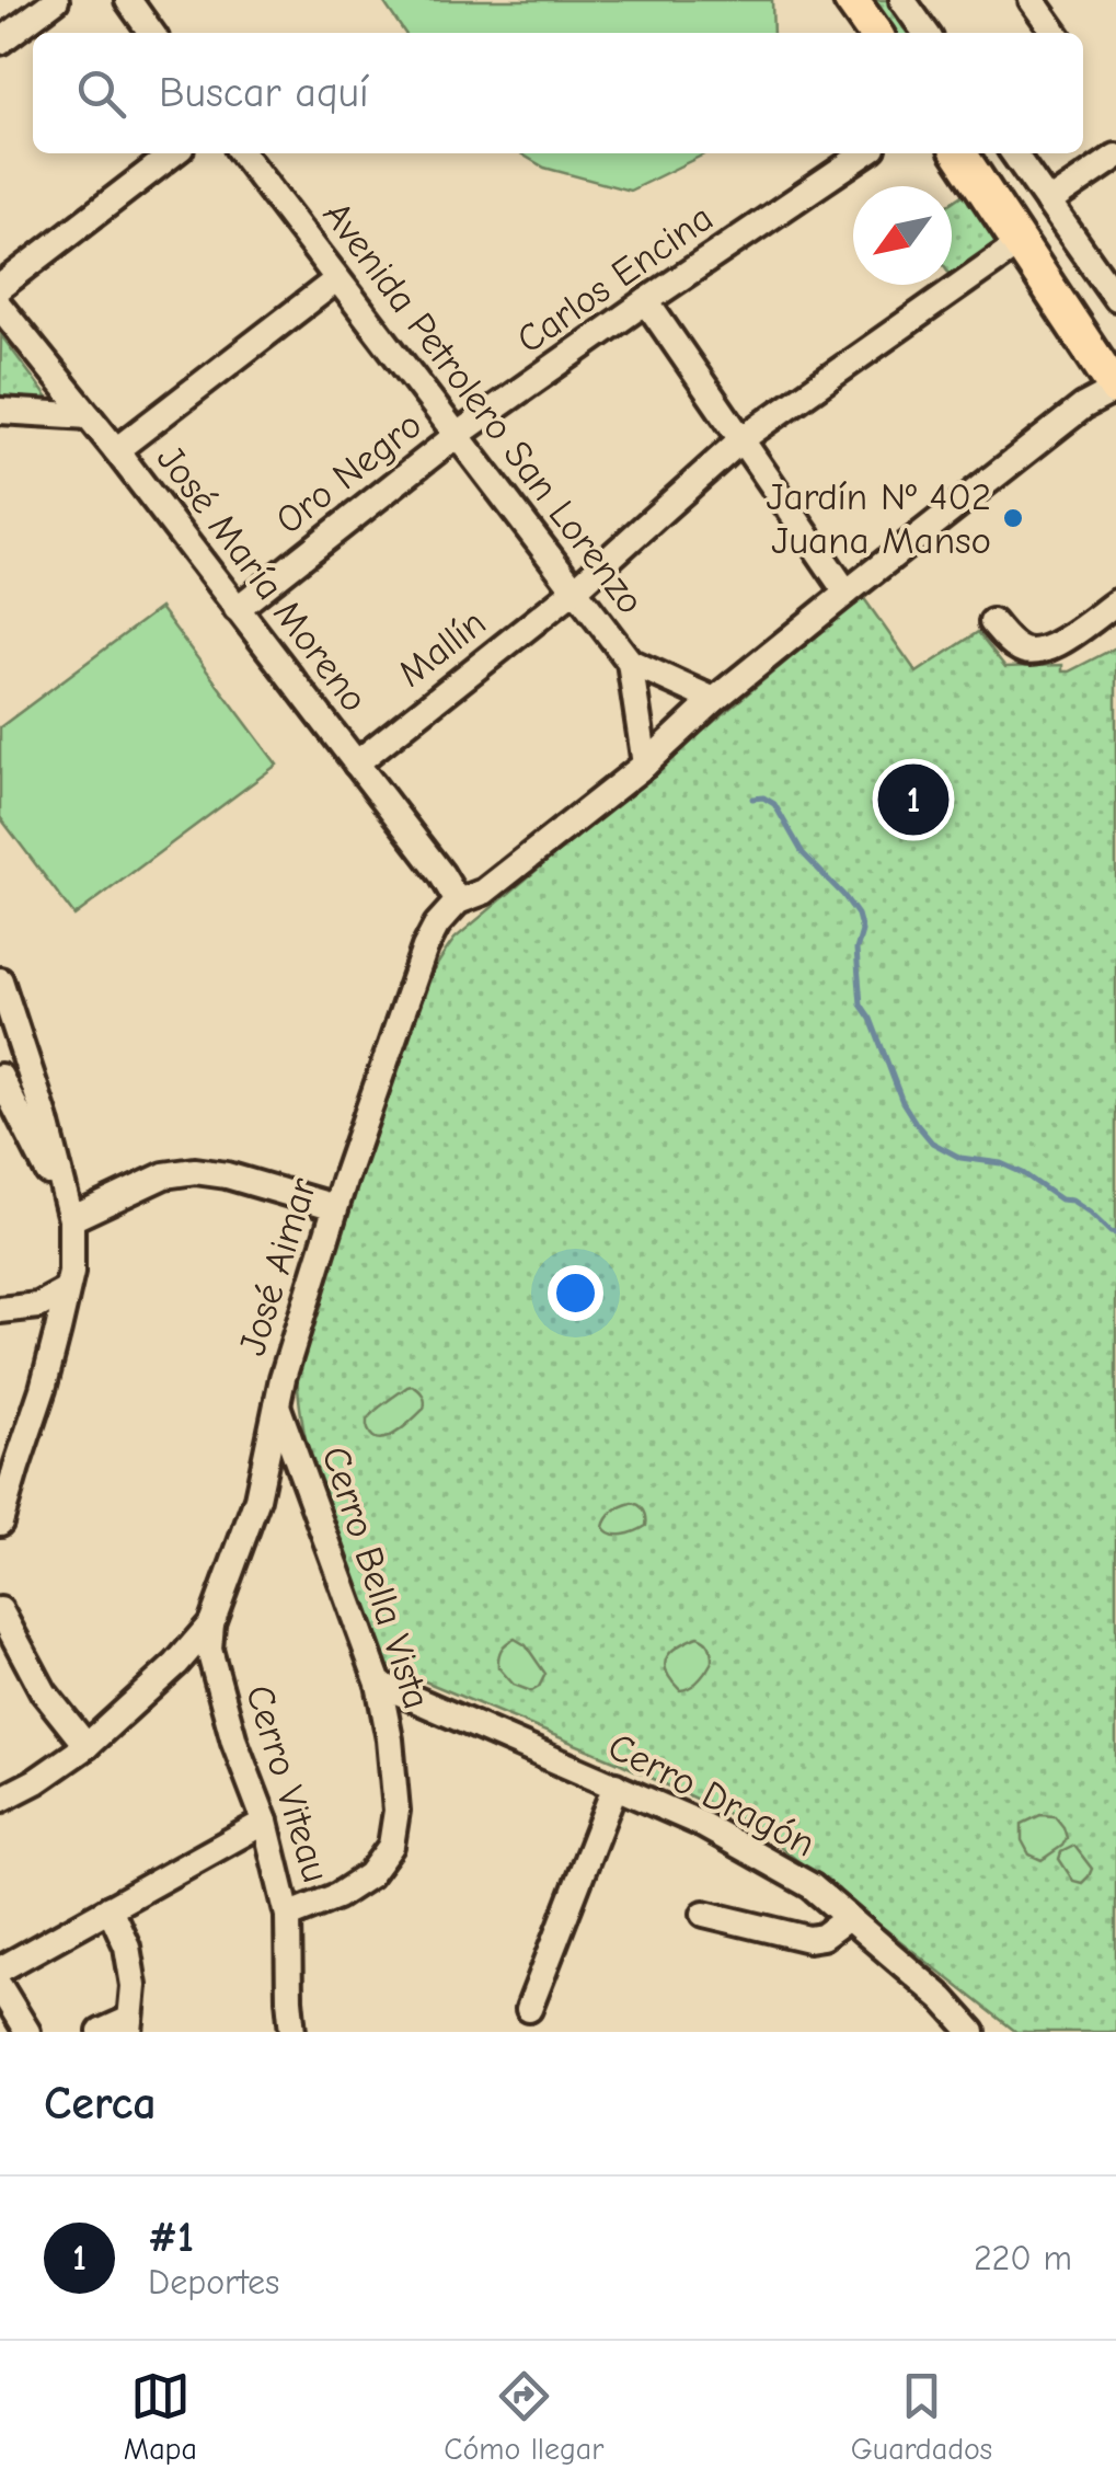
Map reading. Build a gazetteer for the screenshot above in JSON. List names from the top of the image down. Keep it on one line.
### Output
{"streets":{"street":["Carlos Encina","Avenida Petrolero San Lorenzo","Oro Negro","José María Moreno","Mallín","José Aimar","Cerro Bella Vista","Cerro Viteau","Cerro Dragón"]},"crossings":[["Carlos Encina","Avenida Petrolero San Lorenzo"],["Carlos Encina","Oro Negro"],["Avenida Petrolero San Lorenzo","Oro Negro"],["Avenida Petrolero San Lorenzo","Mallín"],["Avenida Petrolero San Lorenzo","José Aimar"],["Oro Negro","José María Moreno"],["José María Moreno","Mallín"],["José María Moreno","José Aimar"],["José Aimar","Cerro Bella Vista"],["José Aimar","Cerro Viteau"],["Cerro Bella Vista","Cerro Viteau"],["Cerro Bella Vista","Cerro Dragón"]],"places":["Jardín Nº 402 Juana Manso"],"north":"bottom left","page":{"search":"Buscar aquí","pins":"1","heading":"Cerca","list":[{"mark":"1","name":"#1","note":"Deportes","value":"220 m"}],"nav":["Mapa","Cómo llegar","Guardados"]}}
